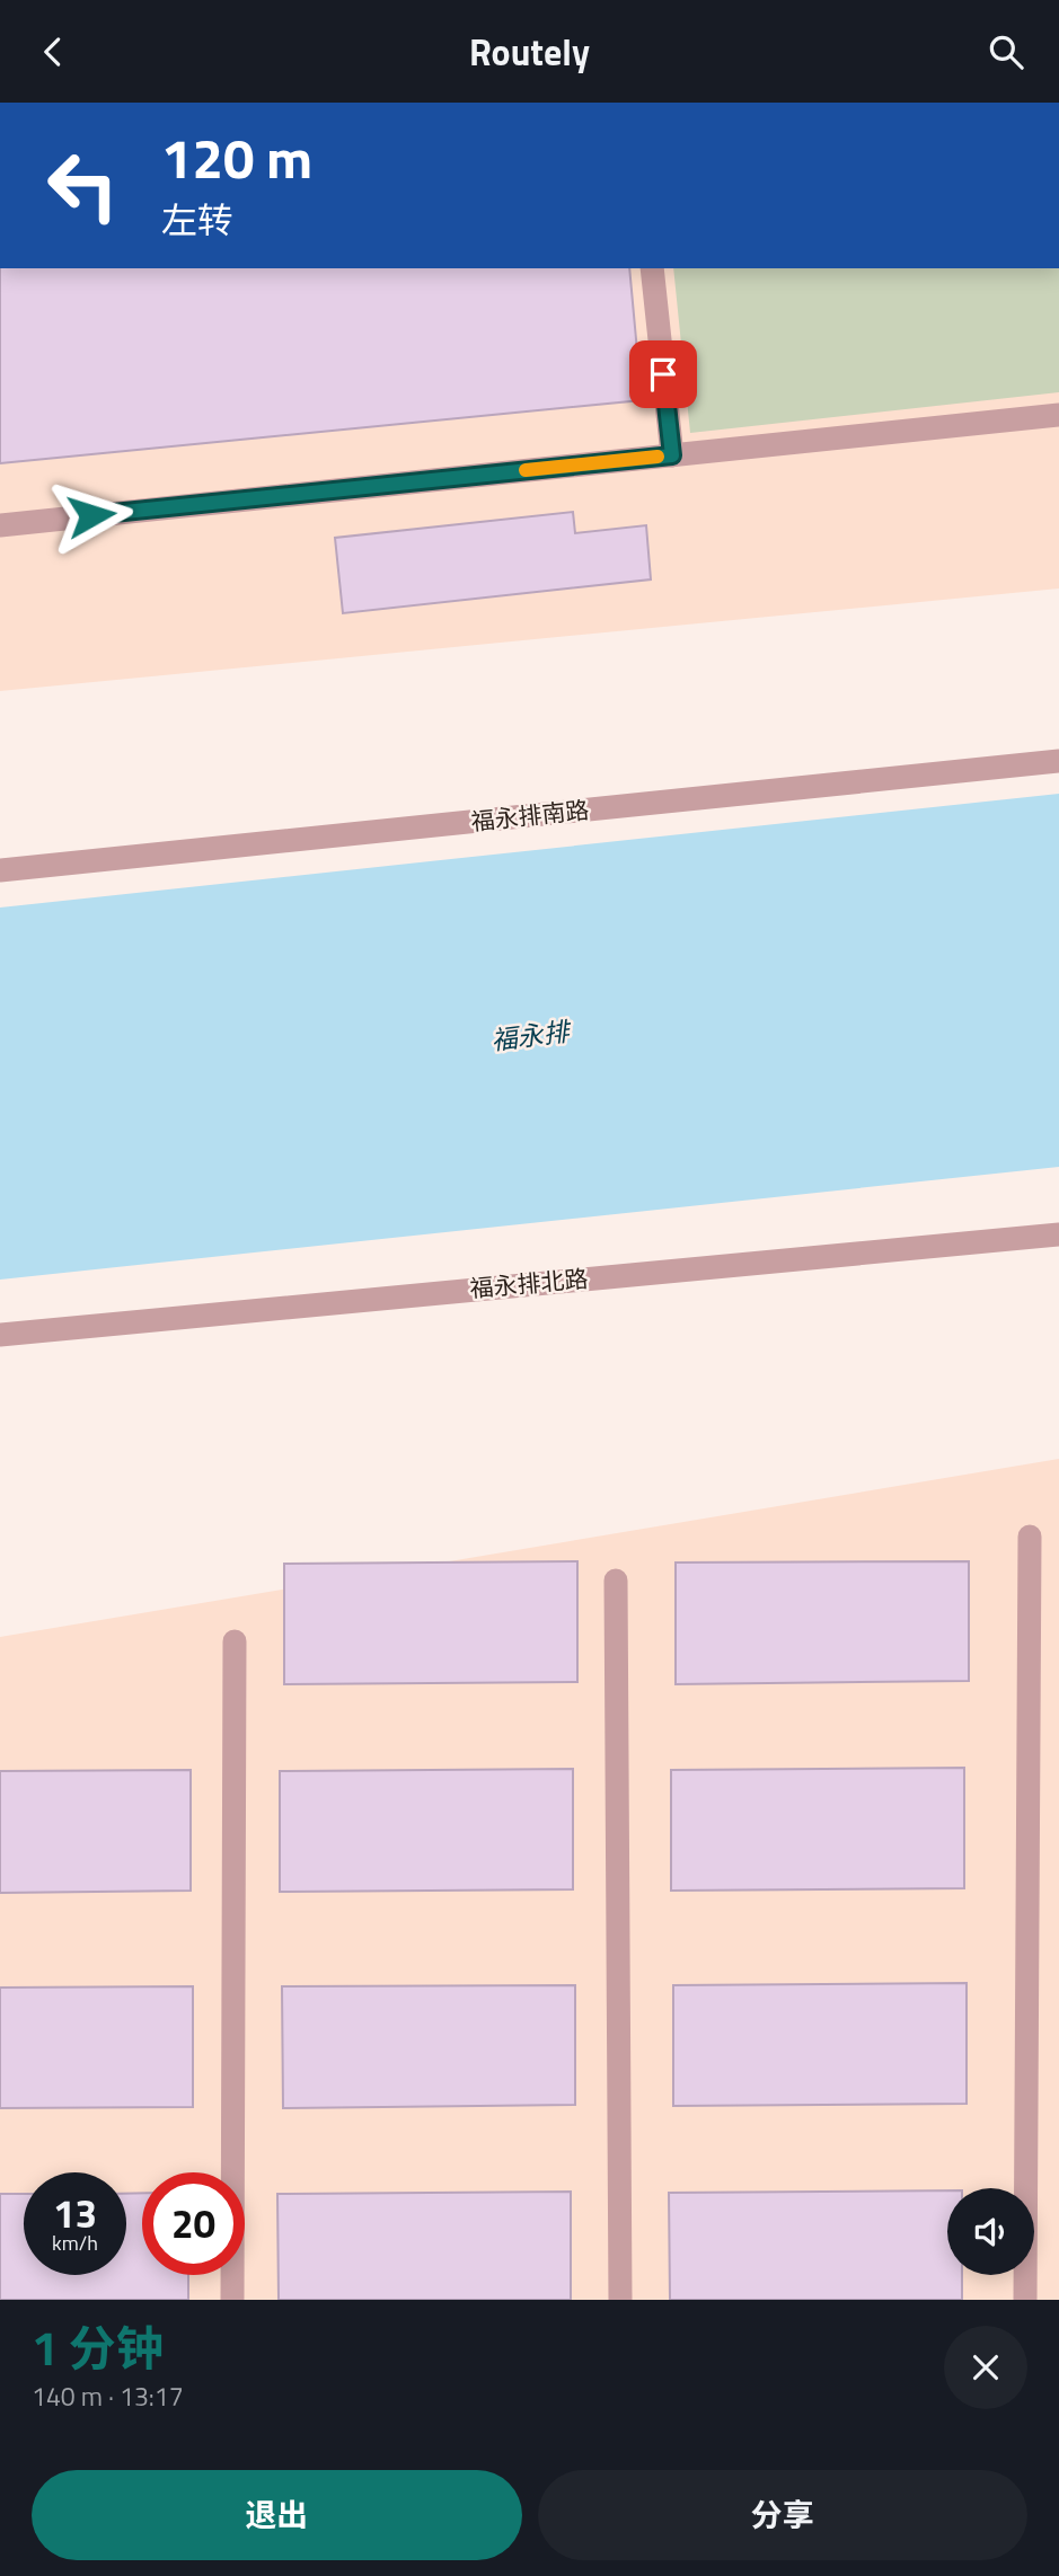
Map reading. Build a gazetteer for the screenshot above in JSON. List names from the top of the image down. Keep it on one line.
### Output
{"streets":{"street":["福永排南路","福永排北路"]},"water":["福永排"],"page":{"header":"Routely","turn":["120 m","左转"],"speed":"13 km/h","limit":"20","heading":["1 分钟","140 m · 13:17"],"buttons":["退出","分享"]}}
